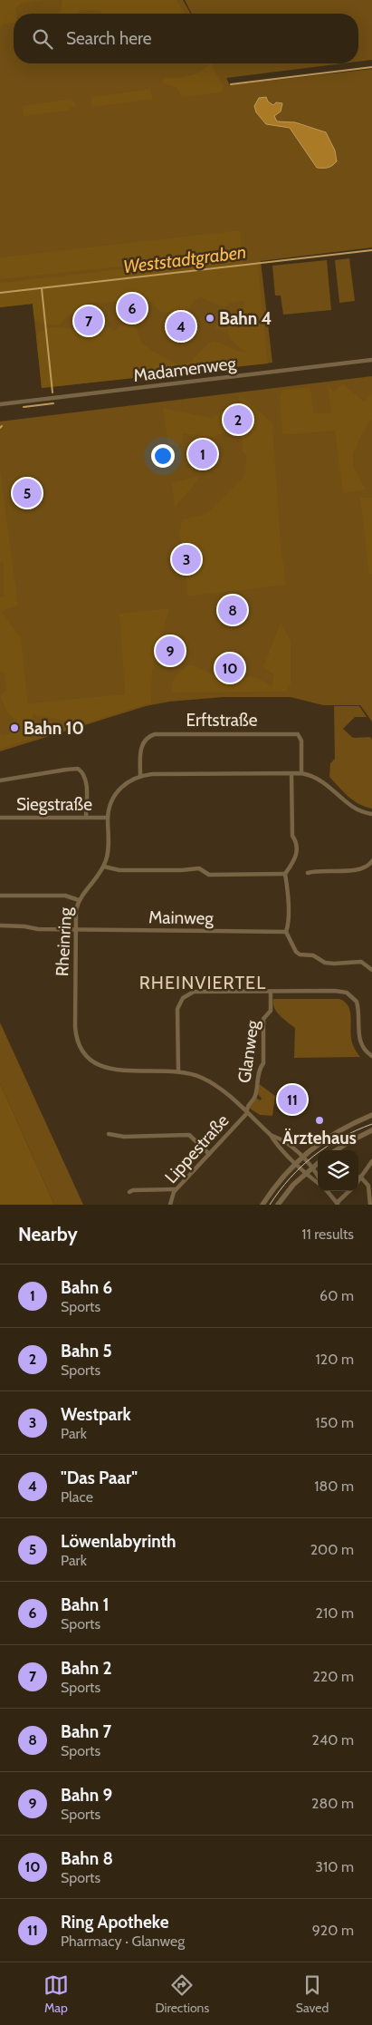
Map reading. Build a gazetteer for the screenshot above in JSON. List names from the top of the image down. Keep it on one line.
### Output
{"streets":{"street":["Madamenweg","Erftstraße","Siegstraße","Mainweg","Rheinring","Glanweg","Lippestraße"]},"crossings":[["Erftstraße","Rheinring"],["Siegstraße","Rheinring"],["Mainweg","Rheinring"],["Rheinring","Glanweg"],["Rheinring","Lippestraße"],["Glanweg","Lippestraße"]],"districts":["RHEINVIERTEL"],"water":["Weststadtgraben"],"places":["Bahn 4","Bahn 10","Ärztehaus"],"page":{"search":"Search here","pins":["6","7","4","2","1","5","3","8","9","10","11"],"heading":["Nearby","11 results"],"list":[{"mark":"1","name":"Bahn 6","note":"Sports","value":"60 m"},{"mark":"2","name":"Bahn 5","note":"Sports","value":"120 m"},{"mark":"3","name":"Westpark","note":"Park","value":"150 m"},{"mark":"4","name":"\"Das Paar\"","note":"Place","value":"180 m"},{"mark":"5","name":"Löwenlabyrinth","note":"Park","value":"200 m"},{"mark":"6","name":"Bahn 1","note":"Sports","value":"210 m"},{"mark":"7","name":"Bahn 2","note":"Sports","value":"220 m"},{"mark":"8","name":"Bahn 7","note":"Sports","value":"240 m"},{"mark":"9","name":"Bahn 9","note":"Sports","value":"280 m"},{"mark":"10","name":"Bahn 8","note":"Sports","value":"310 m"},{"mark":"11","name":"Ring Apotheke","note":"Pharmacy · Glanweg","value":"920 m"}],"nav":["Map","Directions","Saved"]}}
